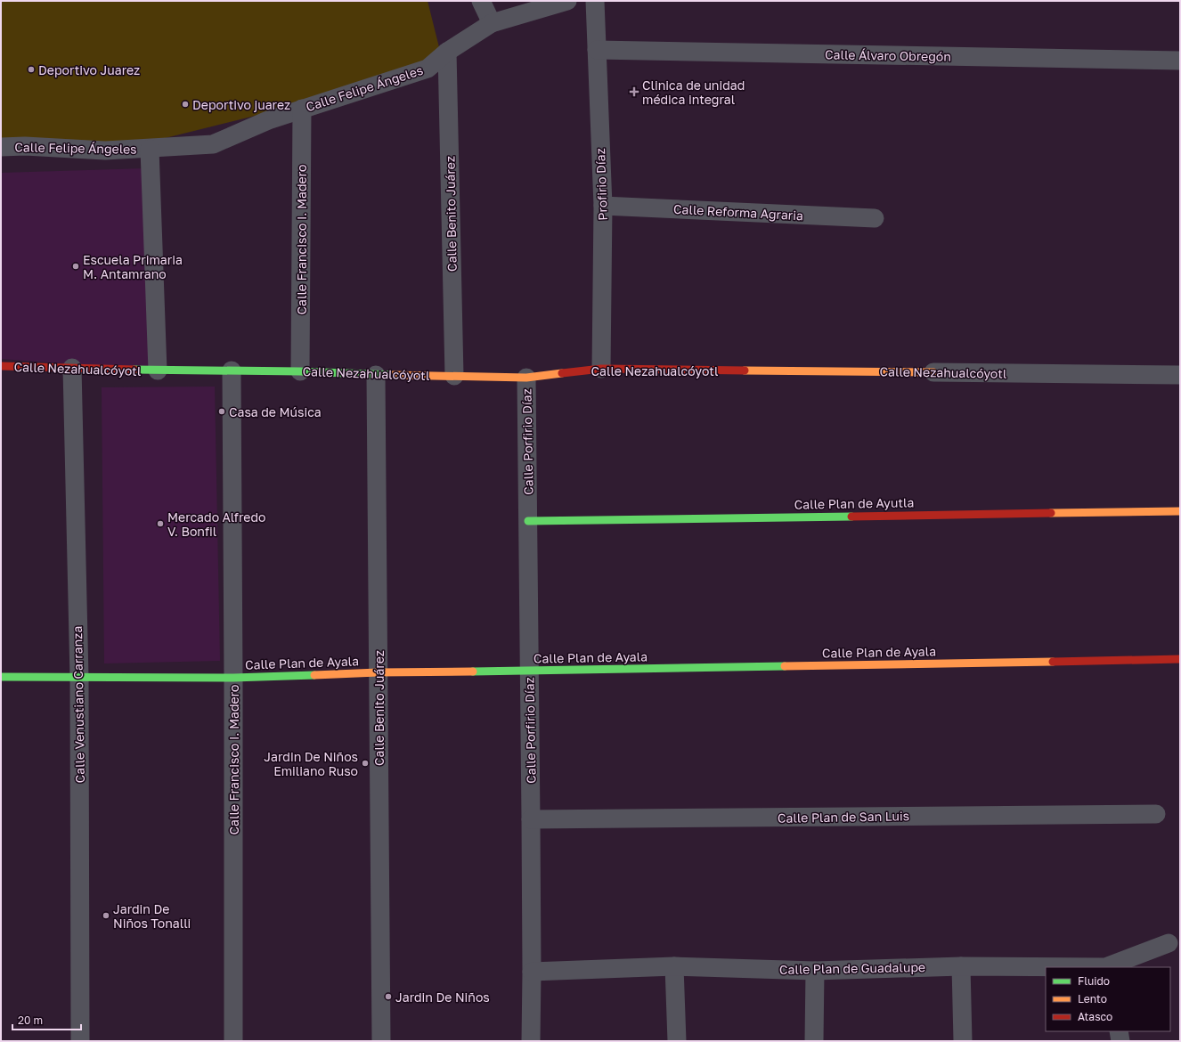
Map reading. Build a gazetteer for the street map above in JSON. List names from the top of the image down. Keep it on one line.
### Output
{"streets":{"street":["Calle Álvaro Obregón","Calle Felipe Ángeles","Profirio Díaz","Calle Reforma Agraria","Calle Benito Juárez","Calle Francisco I. Madero","Calle Nezahualcóyotl","Calle Porfirio Díaz","Calle Plan de Ayutla","Calle Plan de Ayala","Calle Venustiano Carranza","Calle Plan de San Luis","Calle Plan de Guadalupe"]},"crossings":[["Calle Álvaro Obregón","Profirio Díaz"],["Calle Felipe Ángeles","Calle Benito Juárez"],["Calle Felipe Ángeles","Calle Francisco I. Madero"],["Profirio Díaz","Calle Reforma Agraria"],["Profirio Díaz","Calle Nezahualcóyotl"],["Calle Benito Juárez","Calle Nezahualcóyotl"],["Calle Benito Juárez","Calle Plan de Ayala"],["Calle Francisco I. Madero","Calle Nezahualcóyotl"],["Calle Francisco I. Madero","Calle Plan de Ayala"],["Calle Nezahualcóyotl","Calle Porfirio Díaz"],["Calle Nezahualcóyotl","Calle Venustiano Carranza"],["Calle Porfirio Díaz","Calle Plan de Ayutla"],["Calle Porfirio Díaz","Calle Plan de Ayala"],["Calle Porfirio Díaz","Calle Plan de San Luis"],["Calle Porfirio Díaz","Calle Plan de Guadalupe"],["Calle Plan de Ayala","Calle Venustiano Carranza"]],"places":{"other":["Deportivo Juarez","Deportivo juarez","Escuela Primaria M. Antamrano","Casa de Música","Mercado Alfredo V. Bonfil","Jardin De Niños Emiliano Ruso","Jardin De Niños Tonalli","Jardin De Niños"],"health":["Clinica de unidad médica integral"]},"legend":["Fluido","Lento","Atasco"],"scale_bar":"20 m"}
